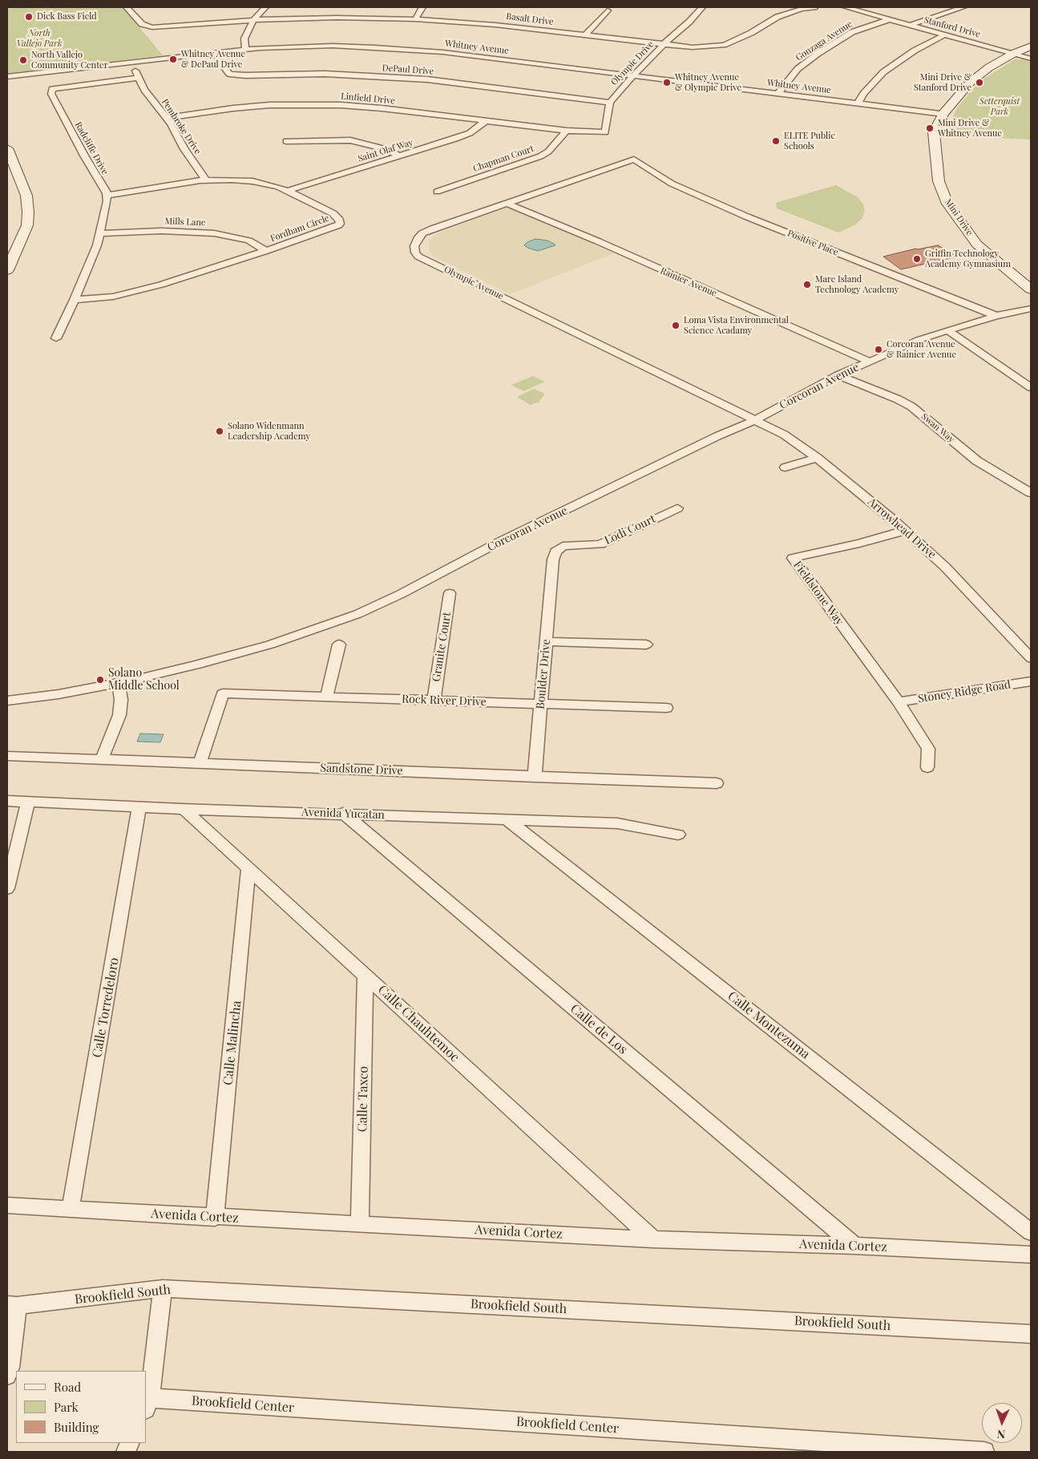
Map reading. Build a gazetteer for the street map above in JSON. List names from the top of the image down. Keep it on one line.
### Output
{"streets":{"street":["Basalt Drive","Stanford Drive","Gonzaga Avenue","Whitney Avenue","Olympic Drive","DePaul Drive","Linfield Drive","Pembroke Drive","Radcliffe Drive","Saint Olaf Way","Chapman Court","Mini Drive","Mills Lane","Fordham Circle","Positive Place","Rainier Avenue","Olympic Avenue","Corcoran Avenue","Swan Way","Arrowhead Drive","Lodi Court","Fieldstone Way","Granite Court","Boulder Drive","Stoney Ridge Road","Rock River Drive","Sandstone Drive","Avenida Yucatan","Calle Torredeloro","Calle Chauhtemoc","Calle Montezuma","Calle de Los","Calle Malincha","Calle Taxco","Avenida Cortez","Brookfield South","Brookfield Center"]},"crossings":[["Basalt Drive","Olympic Drive"],["Stanford Drive","Gonzaga Avenue"],["Stanford Drive","Mini Drive"],["Gonzaga Avenue","Whitney Avenue"],["Whitney Avenue","Olympic Drive"],["Whitney Avenue","DePaul Drive"],["Whitney Avenue","Pembroke Drive"],["Whitney Avenue","Mini Drive"],["Olympic Drive","DePaul Drive"],["Olympic Drive","Linfield Drive"],["Olympic Drive","Chapman Court"],["Linfield Drive","Pembroke Drive"],["Linfield Drive","Saint Olaf Way"],["Linfield Drive","Chapman Court"],["Pembroke Drive","Radcliffe Drive"],["Pembroke Drive","Fordham Circle"],["Radcliffe Drive","Fordham Circle"],["Saint Olaf Way","Fordham Circle"],["Mills Lane","Fordham Circle"],["Positive Place","Olympic Avenue"],["Positive Place","Corcoran Avenue"],["Rainier Avenue","Olympic Avenue"],["Rainier Avenue","Corcoran Avenue"],["Olympic Avenue","Corcoran Avenue"],["Olympic Avenue","Arrowhead Drive"],["Corcoran Avenue","Swan Way"],["Corcoran Avenue","Arrowhead Drive"],["Arrowhead Drive","Fieldstone Way"],["Lodi Court","Boulder Drive"],["Fieldstone Way","Stoney Ridge Road"],["Granite Court","Rock River Drive"],["Boulder Drive","Rock River Drive"],["Boulder Drive","Sandstone Drive"],["Rock River Drive","Sandstone Drive"],["Avenida Yucatan","Calle Torredeloro"],["Avenida Yucatan","Calle Chauhtemoc"],["Avenida Yucatan","Calle Montezuma"],["Avenida Yucatan","Calle de Los"],["Calle Torredeloro","Avenida Cortez"],["Calle Chauhtemoc","Calle Malincha"],["Calle Chauhtemoc","Calle Taxco"],["Calle Chauhtemoc","Avenida Cortez"],["Calle de Los","Avenida Cortez"],["Calle Malincha","Avenida Cortez"],["Calle Taxco","Avenida Cortez"]],"parks":["North Vallejo Park","Setterquist Park"],"places":["Dick Bass Field","Whitney Avenue & DePaul Drive","North Vallejo Community Center","Whitney Avenue & Olympic Drive","Mini Drive & Stanford Drive","Mini Drive & Whitney Avenue","ELITE Public Schools","Griffin Technology Academy Gymnasium","Mare Island Technology Academy","Loma Vista Environmental Science Acadamy","Corcoran Avenue & Rainier Avenue","Solano Widenmann Leadership Academy","Solano Middle School"],"legend":["Road","Park","Building"],"north":"bottom"}
